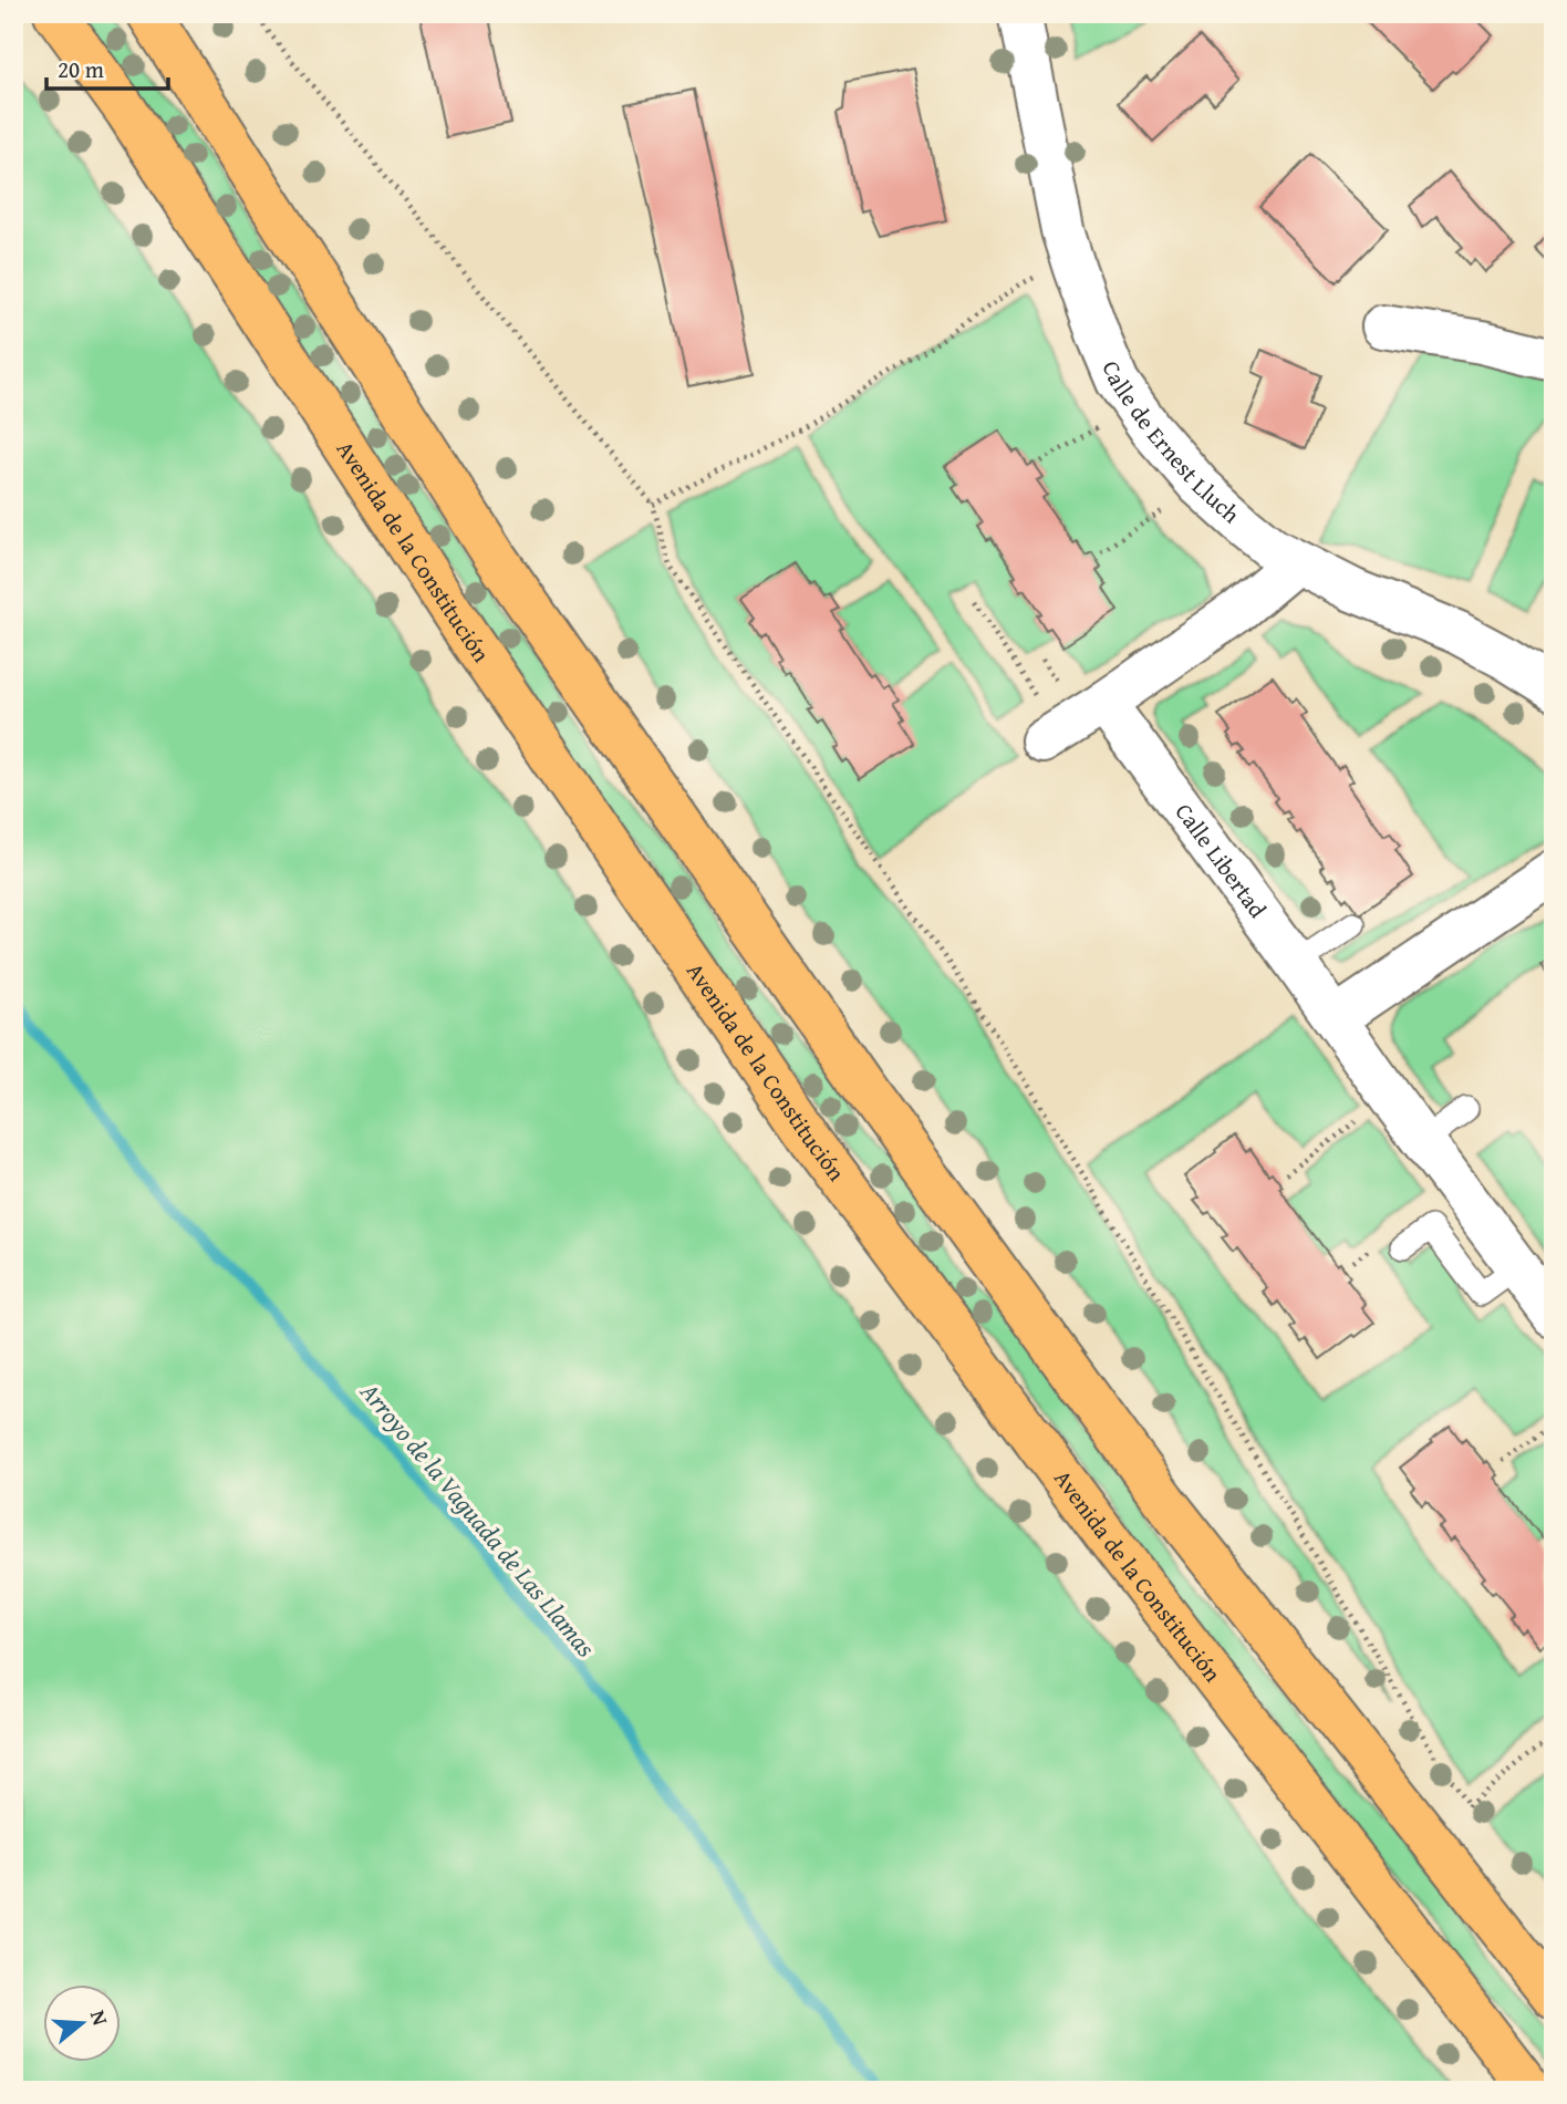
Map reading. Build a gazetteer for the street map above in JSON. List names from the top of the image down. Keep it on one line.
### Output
{"streets":{"main road":["Avenida de la Constitución"],"street":["Calle de Ernest Lluch","Calle Libertad"]},"water":["Arroyo de la Vaguada de Las Llamas"],"scale_bar":"20 m","north":"right"}
